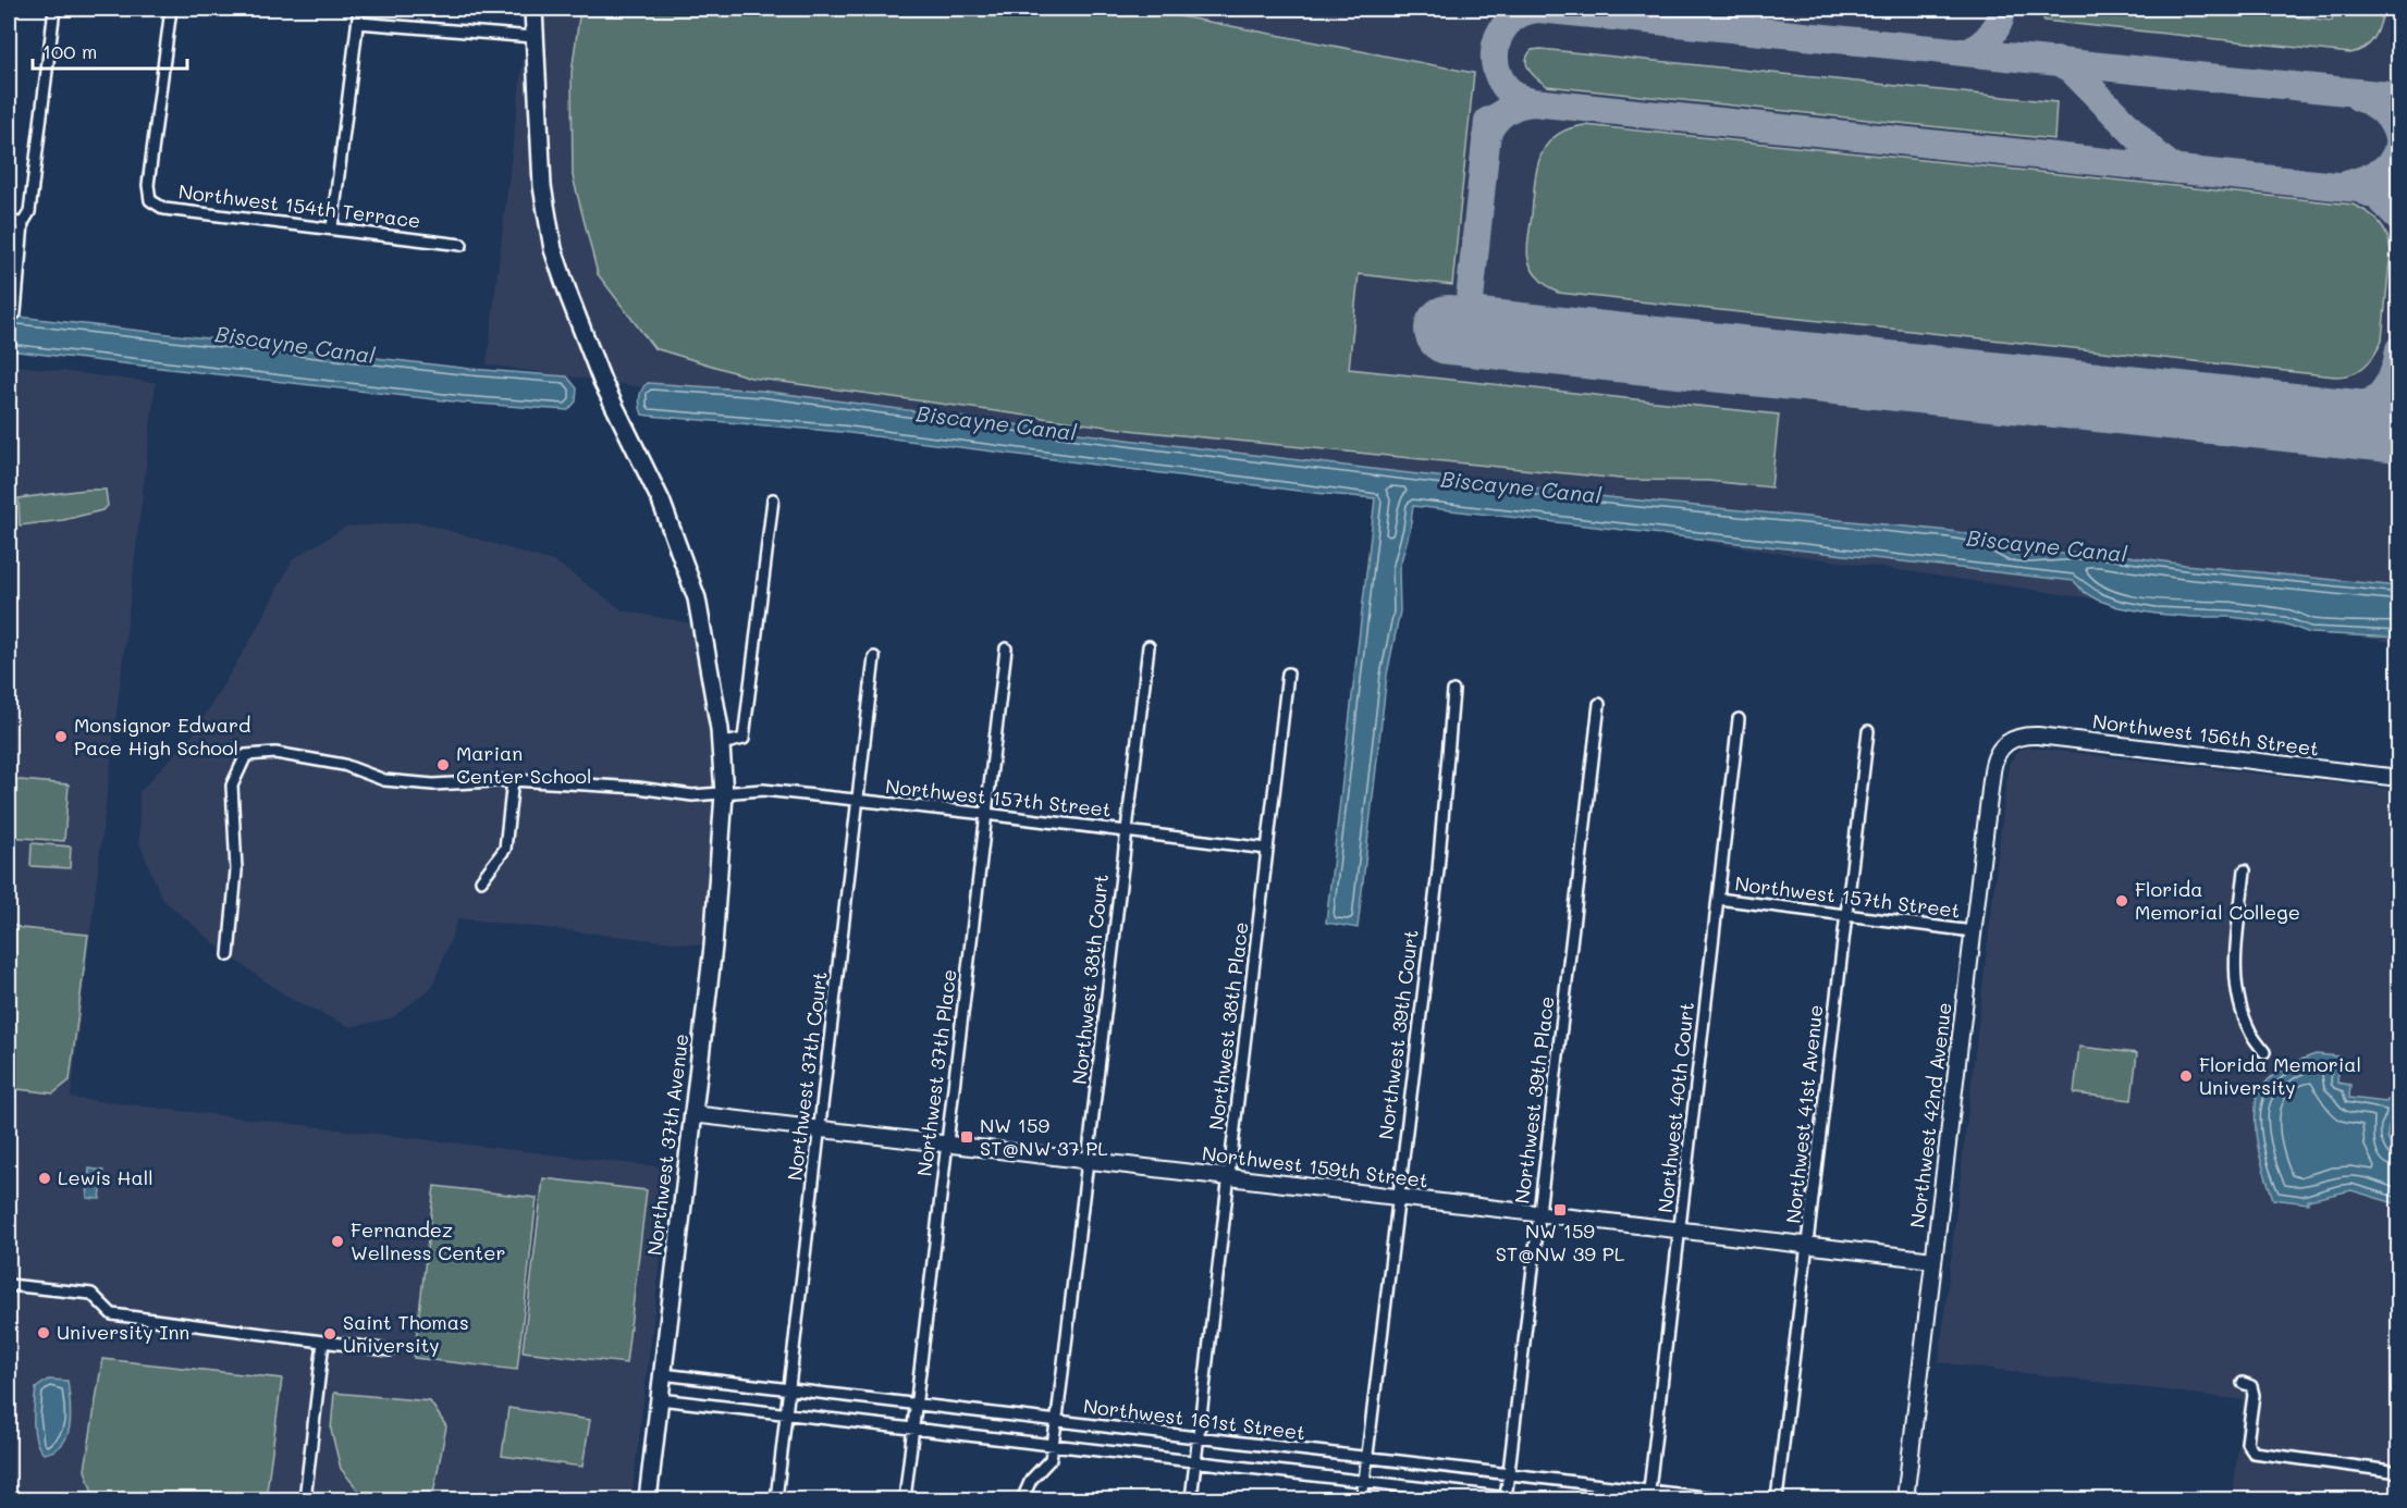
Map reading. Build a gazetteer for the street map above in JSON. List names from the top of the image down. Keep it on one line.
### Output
{"streets":{"main road":["Northwest 37th Avenue"],"street":["Northwest 154th Terrace","Northwest 156th Street","Northwest 157th Street","Northwest 38th Court","Northwest 38th Place","Northwest 39th Court","Northwest 37th Place","Northwest 37th Court","Northwest 39th Place","Northwest 40th Court","Northwest 41st Avenue","Northwest 42nd Avenue","Northwest 159th Street","Northwest 161st Street"]},"crossings":[["Northwest 156th Street","Northwest 42nd Avenue"],["Northwest 157th Street","Northwest 38th Court"],["Northwest 157th Street","Northwest 38th Place"],["Northwest 157th Street","Northwest 37th Place"],["Northwest 157th Street","Northwest 37th Court"],["Northwest 157th Street","Northwest 40th Court"],["Northwest 157th Street","Northwest 41st Avenue"],["Northwest 157th Street","Northwest 42nd Avenue"],["Northwest 157th Street","Northwest 37th Avenue"],["Northwest 38th Court","Northwest 159th Street"],["Northwest 38th Court","Northwest 161st Street"],["Northwest 38th Place","Northwest 159th Street"],["Northwest 38th Place","Northwest 161st Street"],["Northwest 39th Court","Northwest 159th Street"],["Northwest 39th Court","Northwest 161st Street"],["Northwest 37th Place","Northwest 159th Street"],["Northwest 37th Place","Northwest 161st Street"],["Northwest 37th Court","Northwest 159th Street"],["Northwest 37th Court","Northwest 161st Street"],["Northwest 39th Place","Northwest 159th Street"],["Northwest 39th Place","Northwest 161st Street"],["Northwest 40th Court","Northwest 159th Street"],["Northwest 40th Court","Northwest 161st Street"],["Northwest 41st Avenue","Northwest 159th Street"],["Northwest 42nd Avenue","Northwest 159th Street"],["Northwest 37th Avenue","Northwest 159th Street"],["Northwest 37th Avenue","Northwest 161st Street"]],"water":["Biscayne Canal"],"places":{"other":["Monsignor Edward Pace High School","Marian Center School","Florida Memorial College","Florida Memorial University","Lewis Hall","Fernandez Wellness Center","University Inn","Saint Thomas University"],"transit":["NW 159 ST@NW 37 PL","NW 159 ST@NW 39 PL"]},"scale_bar":"100 m"}
